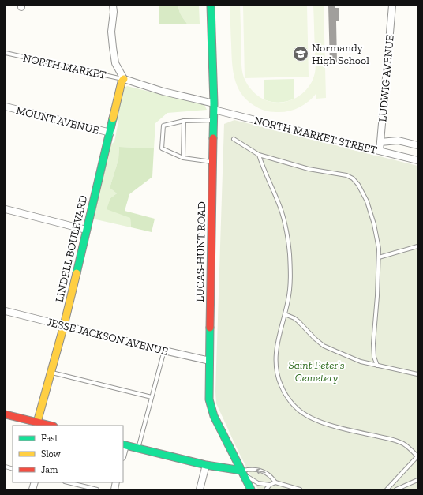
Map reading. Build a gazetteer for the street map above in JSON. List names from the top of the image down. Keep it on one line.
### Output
{"streets":{"street":["LUDWIG AVENUE","MOUNT AVENUE","NORTH MARKET STREET","LINDELL BOULEVARD","LUCAS-HUNT ROAD","JESSE JACKSON AVENUE"],"lane":["NORTH MARKET"]},"crossings":[["NORTH MARKET","NORTH MARKET STREET"],["NORTH MARKET","LINDELL BOULEVARD"],["LUDWIG AVENUE","NORTH MARKET STREET"],["MOUNT AVENUE","LINDELL BOULEVARD"],["NORTH MARKET STREET","LINDELL BOULEVARD"],["NORTH MARKET STREET","LUCAS-HUNT ROAD"],["LINDELL BOULEVARD","JESSE JACKSON AVENUE"],["LUCAS-HUNT ROAD","JESSE JACKSON AVENUE"]],"parks":["Saint Peter's Cemetery"],"places":{"school or university":["Normandy High School"]},"legend":["Fast","Slow","Jam"]}
